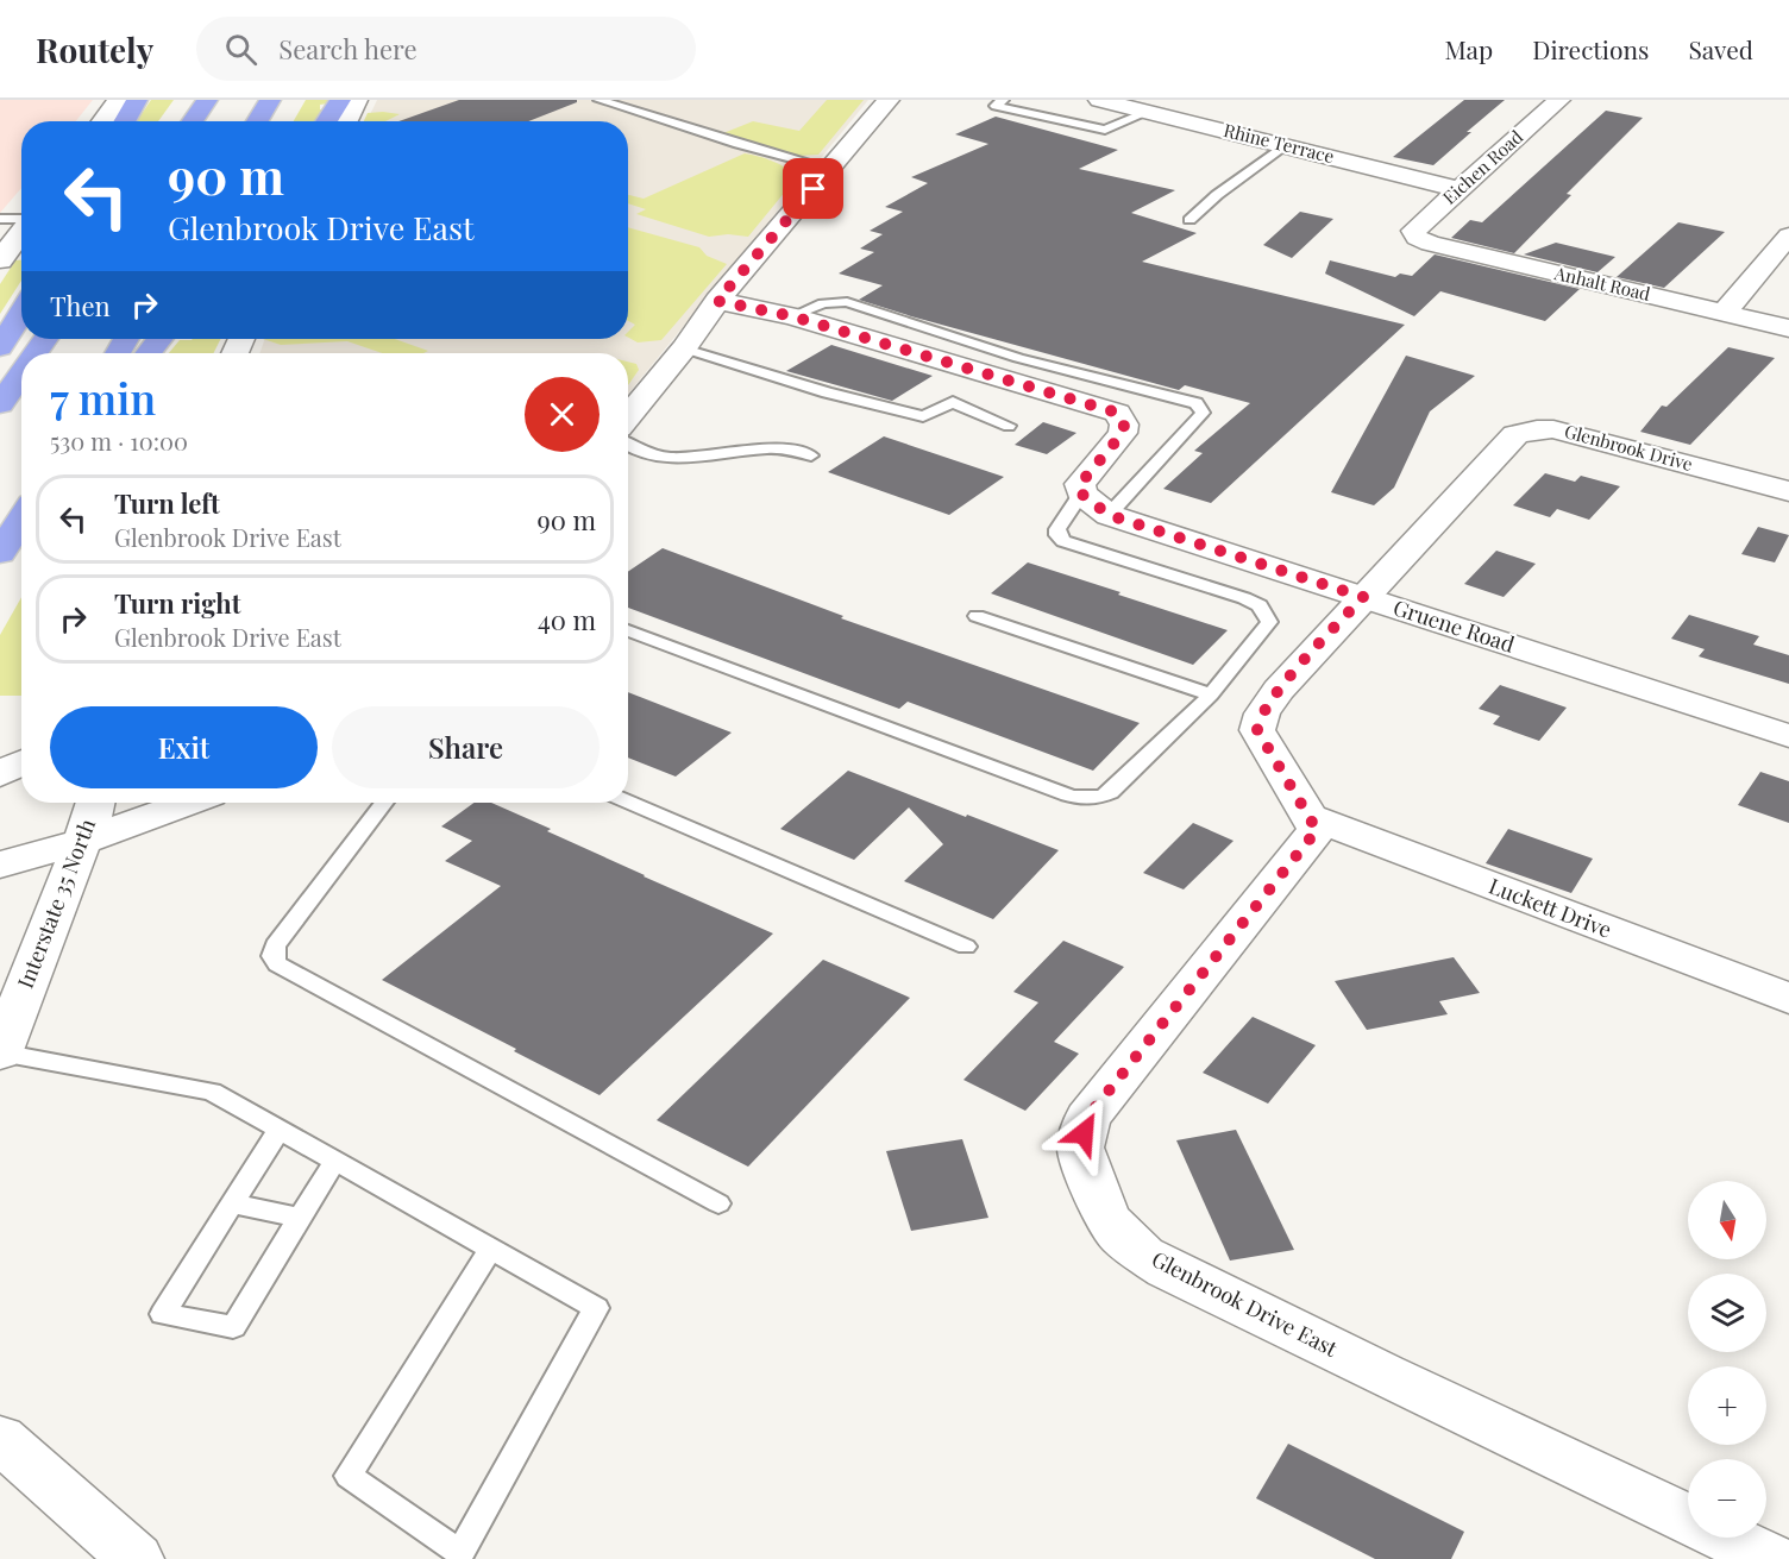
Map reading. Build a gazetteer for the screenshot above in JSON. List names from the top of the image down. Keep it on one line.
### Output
{"streets":{"street":["Rhine Terrace","Eichen Road","Anhalt Road","Glenbrook Drive","Gruene Road","Interstate 35 North","Luckett Drive","Glenbrook Drive East"]},"crossings":[["Rhine Terrace","Eichen Road"],["Eichen Road","Anhalt Road"],["Glenbrook Drive","Gruene Road"],["Luckett Drive","Glenbrook Drive East"]],"north":"bottom","page":{"header":"Routely","search":"Search here","nav":["Map","Directions","Saved"],"turn":["90 m","Glenbrook Drive East"],"then":"Then","heading":["7 min","530 m · 10:00"],"list":[{"name":"Turn left","note":"Glenbrook Drive East","value":"90 m"},{"name":"Turn right","note":"Glenbrook Drive East","value":"40 m"}],"buttons":["Exit","Share"],"map_buttons":["+","−"]}}
